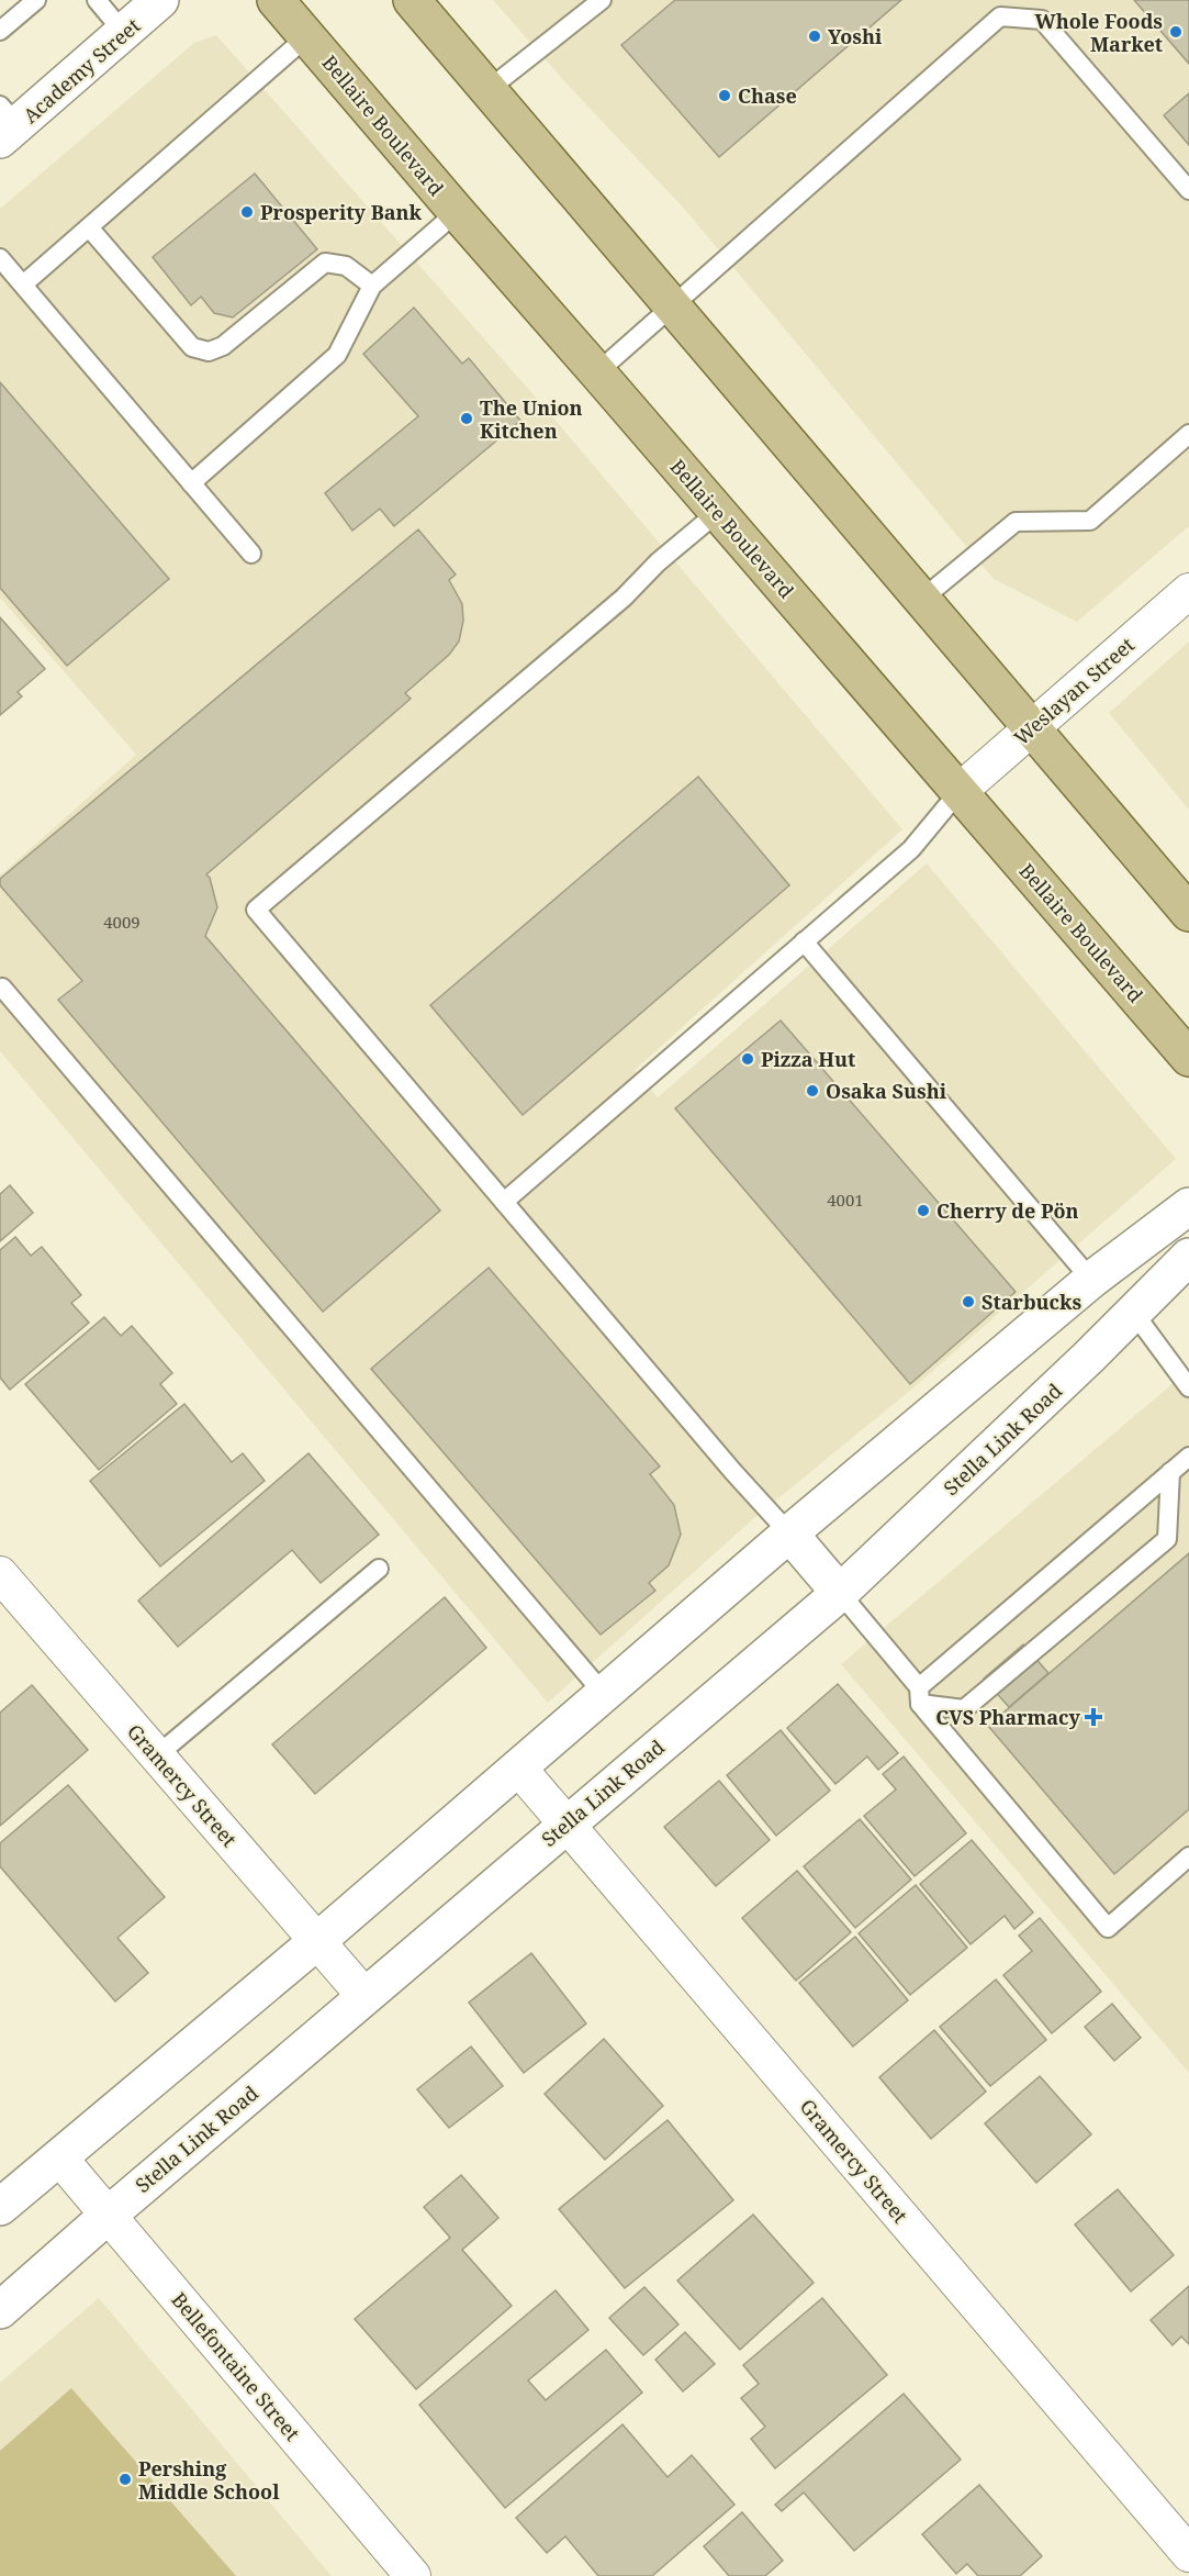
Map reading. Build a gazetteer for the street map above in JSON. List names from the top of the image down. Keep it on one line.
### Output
{"streets":{"main road":["Academy Street","Bellaire Boulevard","Stella Link Road"],"street":["Weslayan Street","Gramercy Street","Bellefontaine Street"]},"crossings":[["Bellaire Boulevard","Weslayan Street"],["Stella Link Road","Gramercy Street"],["Stella Link Road","Bellefontaine Street"]],"places":{"other":["Whole Foods Market","Yoshi","Chase","Prosperity Bank","The Union Kitchen","Pizza Hut","Osaka Sushi","Cherry de Pön","Starbucks","Pershing Middle School"],"health":["CVS Pharmacy"]},"house_numbers":["4009","4001"]}
